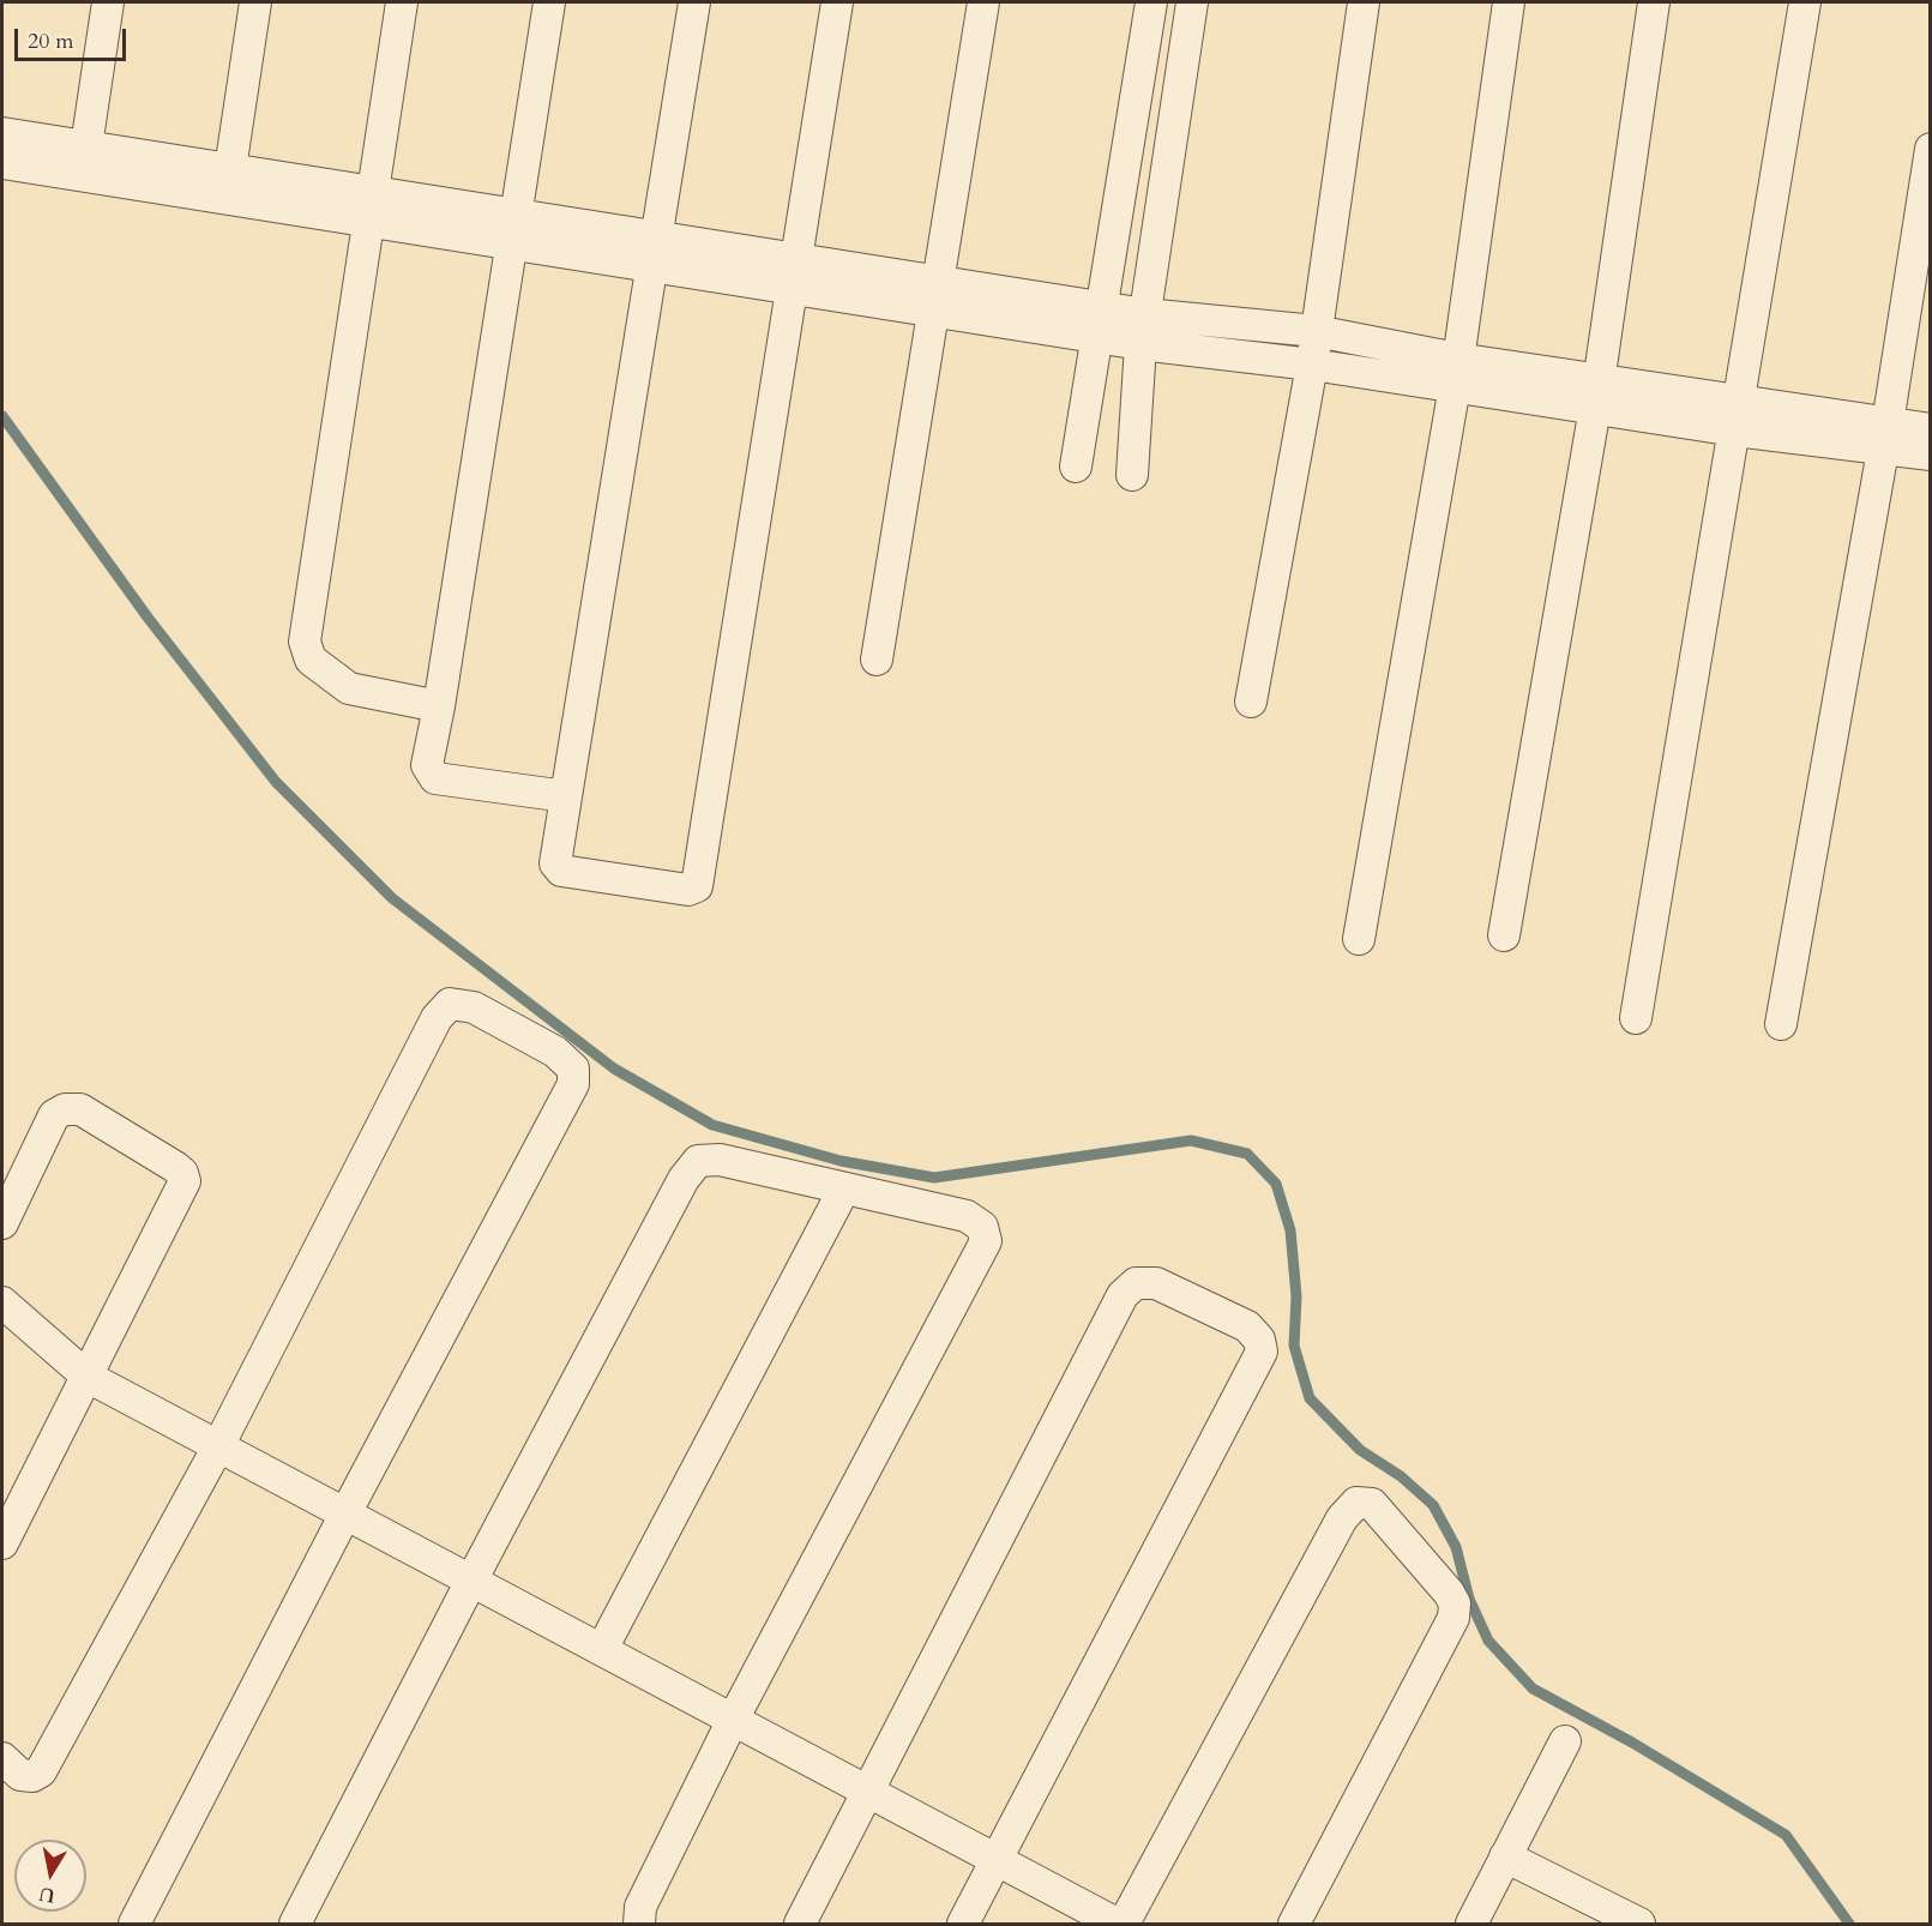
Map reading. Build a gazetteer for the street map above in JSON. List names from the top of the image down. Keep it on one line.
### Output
{"scale_bar":"20 m","north":"bottom"}
